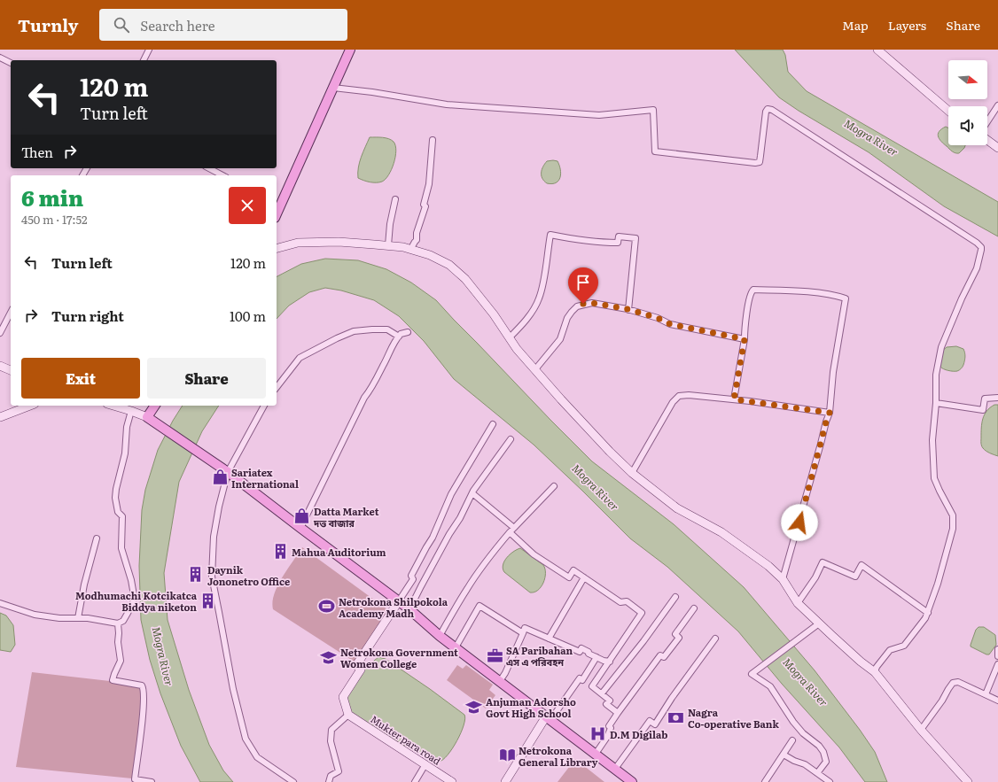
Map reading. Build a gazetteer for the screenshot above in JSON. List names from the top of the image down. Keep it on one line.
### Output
{"streets":{"street":["Mukter para road"]},"water":["Mogra River"],"places":{"shop":["Sariatex International","Datta Market দত্ত বাজার"],"building":["Mahua Auditorium","Daynik Jononetro Office","Modhumachi Kotcikatca Biddya niketon"],"sports":["Netrokona Shilpokola Academy Madh"],"office":["SA Paribahan এস এ পরিবহন"],"school or university":["Netrokona Government Women College","Anjuman Adorsho Govt High School"],"bank":["Nagra Co-operative Bank"],"hospital":["D.M Digilab"],"library":["Netrokona General Library"]},"north":"right","page":{"header":"Turnly","search":"Search here","nav":["Map","Layers","Share"],"turn":["120 m","Turn left"],"then":"Then","heading":["6 min","450 m · 17:52"],"list":[{"name":"Turn left","value":"120 m"},{"name":"Turn right","value":"100 m"}],"buttons":["Exit","Share"]}}
